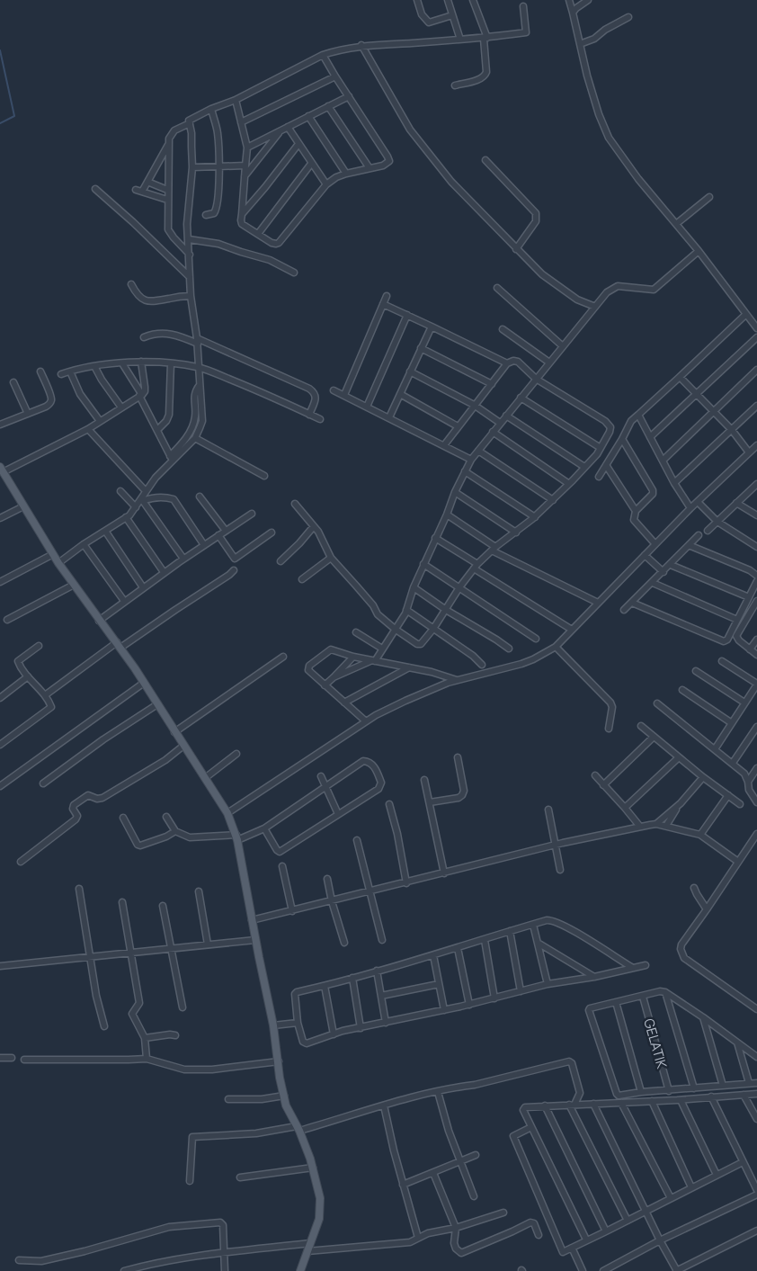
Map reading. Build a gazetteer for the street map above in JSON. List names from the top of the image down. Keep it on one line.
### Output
{"streets":{"street":["GELATIK"]}}
